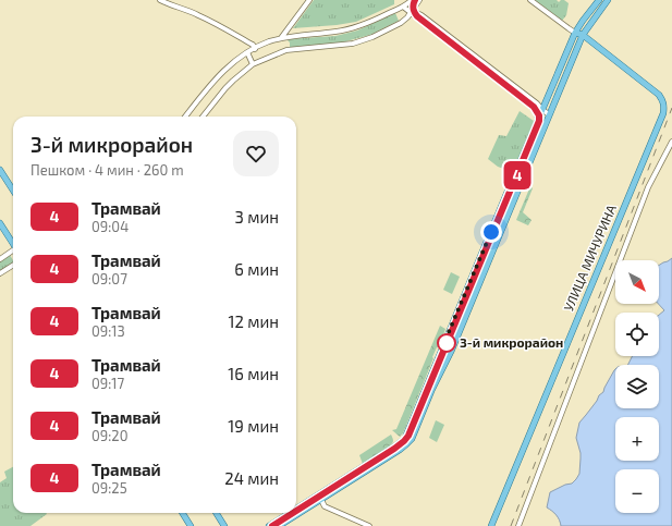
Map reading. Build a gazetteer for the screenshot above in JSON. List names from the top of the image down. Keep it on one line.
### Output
{"streets":{"main road":["УЛИЦА МИЧУРИНА"]},"places":["3-й микрорайон"],"lines":["tram line 4"],"north":"bottom right","page":{"on_map":"4","heading":["3-й микрорайон","Пешком · 4 мин · 260 m"],"list":[{"mark":"4","name":"Трамвай","note":"09:04","value":"3 мин"},{"mark":"4","name":"Трамвай","note":"09:07","value":"6 мин"},{"mark":"4","name":"Трамвай","note":"09:13","value":"12 мин"},{"mark":"4","name":"Трамвай","note":"09:17","value":"16 мин"},{"mark":"4","name":"Трамвай","note":"09:20","value":"19 мин"},{"mark":"4","name":"Трамвай","note":"09:25","value":"24 мин"}],"map_buttons":["+","−"]}}
